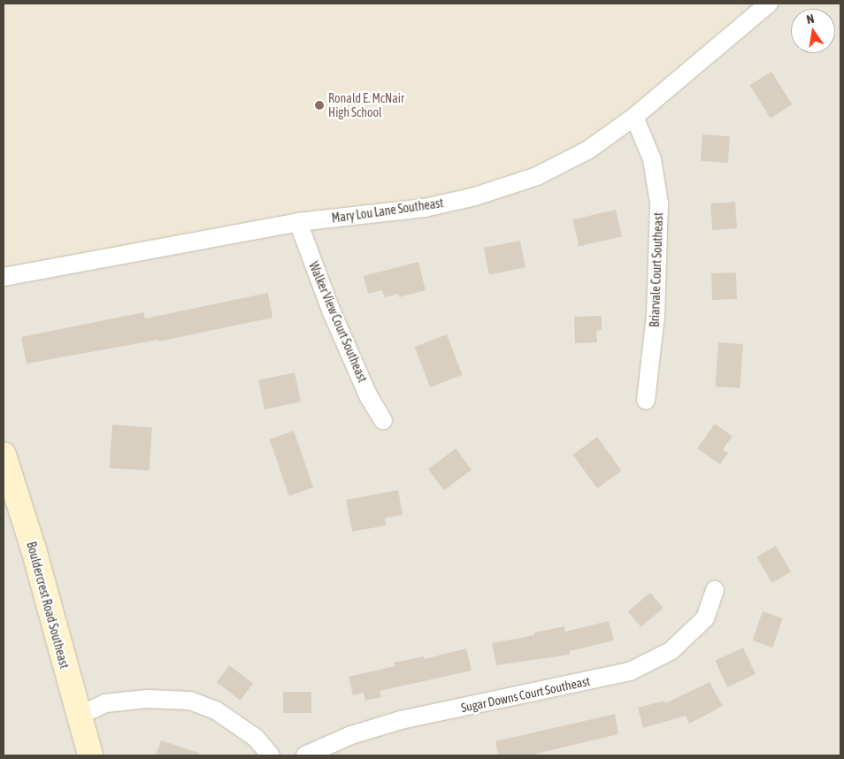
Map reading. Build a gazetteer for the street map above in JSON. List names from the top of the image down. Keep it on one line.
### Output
{"streets":{"street":["Mary Lou Lane Southeast","Briarvale Court Southeast","Walker View Court Southeast","Bouldercrest Road Southeast","Sugar Downs Court Southeast"]},"crossings":[["Mary Lou Lane Southeast","Briarvale Court Southeast"],["Mary Lou Lane Southeast","Walker View Court Southeast"]],"places":["Ronald E. McNair High School"],"north":"top"}
